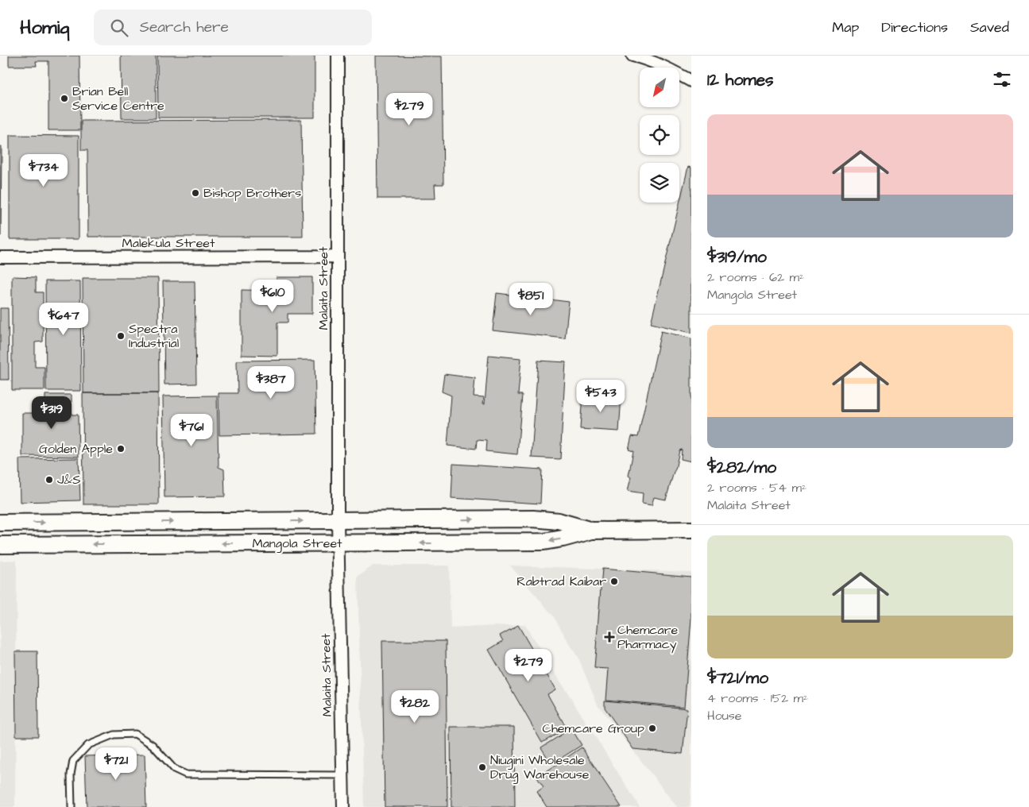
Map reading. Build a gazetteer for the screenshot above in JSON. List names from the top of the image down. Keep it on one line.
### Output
{"streets":{"main road":["Mangola Street"],"street":["Malekula Street","Malaita Street"]},"crossings":[["Malekula Street","Malaita Street"],["Malaita Street","Mangola Street"]],"places":{"other":["Brian Bell Service Centre","Bishop Brothers","Spectra Industrial","Golden Apple","J&S","Rabtrad Kaibar","Chemcare Group","Niugini Wholesale Drug Warehouse"],"health":["Chemcare Pharmacy"]},"north":"bottom left","page":{"header":"Homiq","search":"Search here","nav":["Map","Directions","Saved"],"heading":"12 homes","price":["$279","$734","$610","$851","$647","$387","$543","$319","$761","$279","$282","$721"],"list":[{"name":"$319/mo","note":"2 rooms · 62 m² · Mangola Street"},{"name":"$282/mo","note":"2 rooms · 54 m² · Malaita Street"},{"name":"$721/mo","note":"4 rooms · 152 m² · House"}]}}
